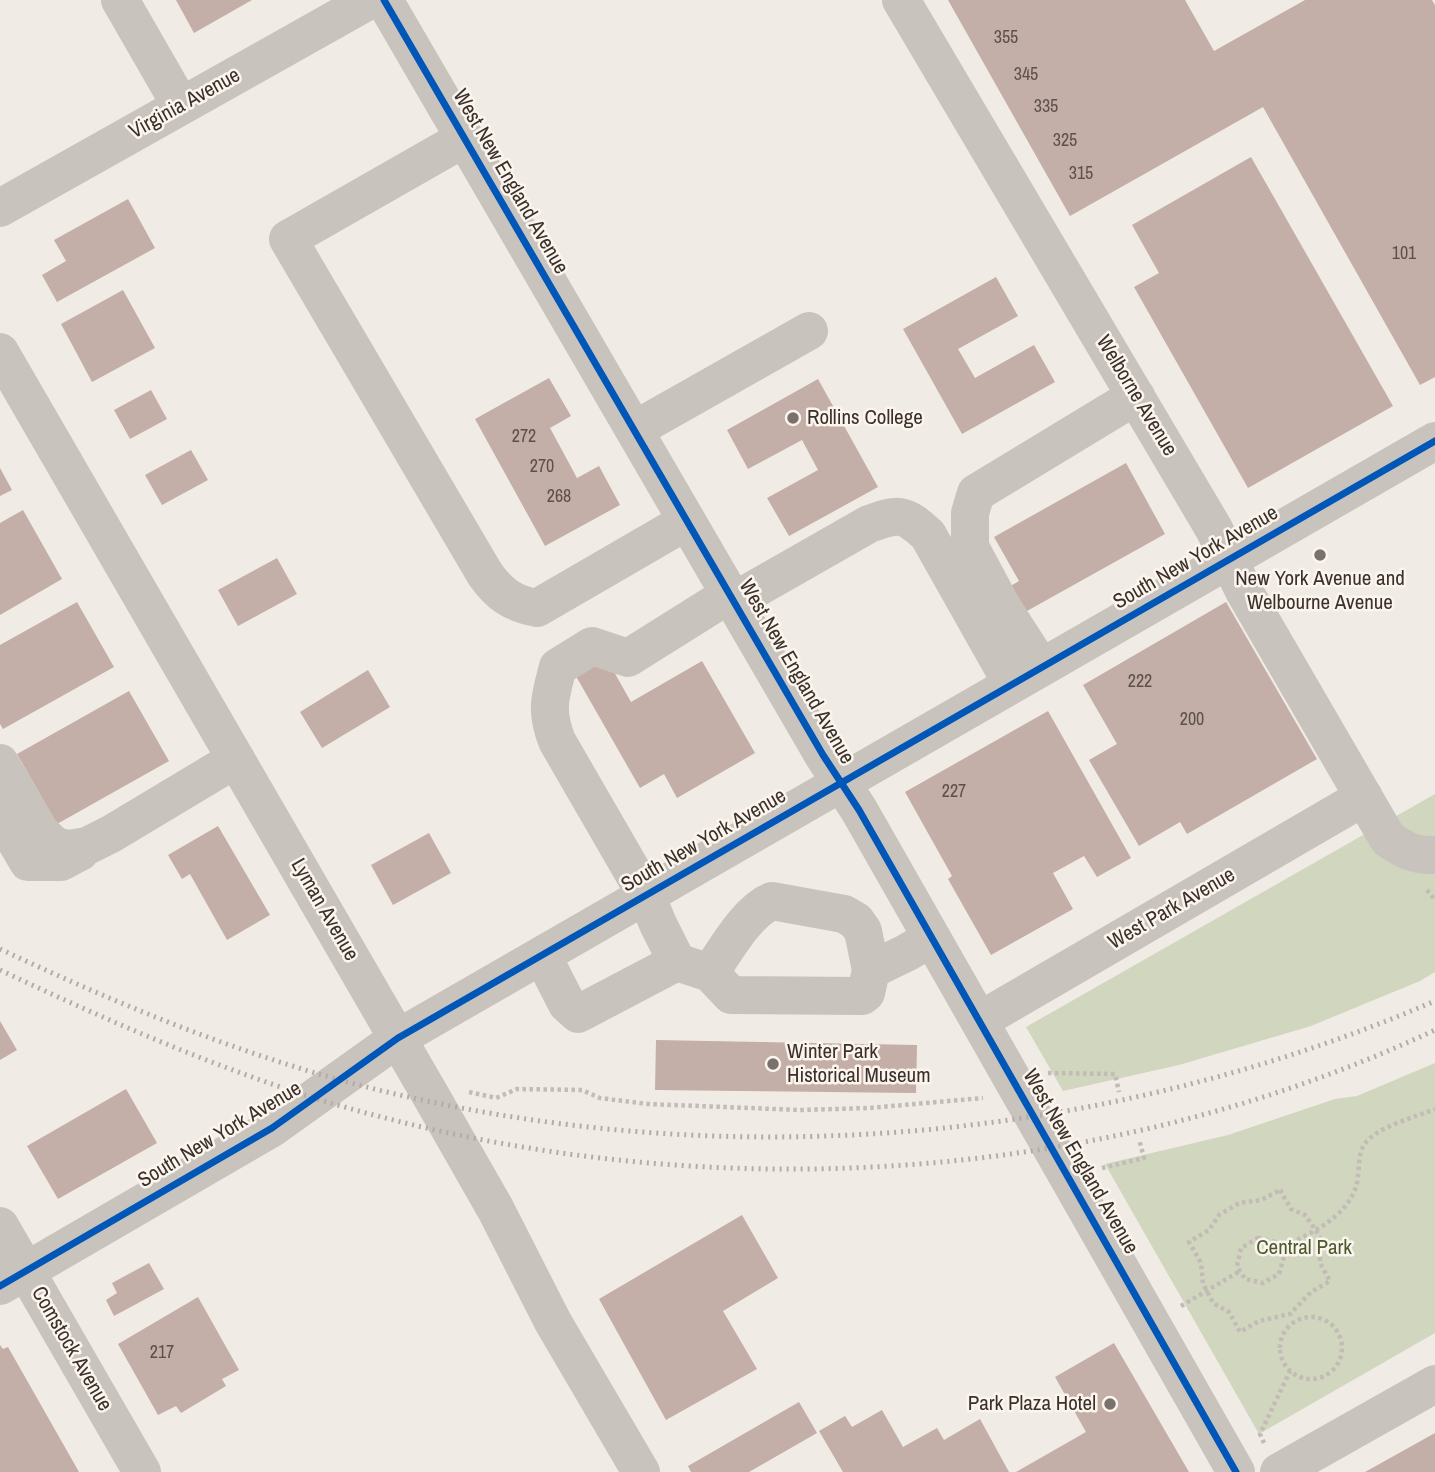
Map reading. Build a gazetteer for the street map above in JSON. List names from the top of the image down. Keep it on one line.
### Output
{"streets":{"street":["Virginia Avenue","West New England Avenue","Welborne Avenue","South New York Avenue","West Park Avenue","Lyman Avenue","Comstock Avenue"]},"crossings":[["West New England Avenue","South New York Avenue"],["West New England Avenue","West Park Avenue"],["Welborne Avenue","South New York Avenue"],["Welborne Avenue","West Park Avenue"],["South New York Avenue","Lyman Avenue"],["South New York Avenue","Comstock Avenue"]],"parks":["Central Park"],"places":["Rollins College","New York Avenue and Welbourne Avenue","Winter Park Historical Museum","Park Plaza Hotel"],"house_numbers":["355","345","335","325","315","101","272","270","268","222","200","227","217"]}
